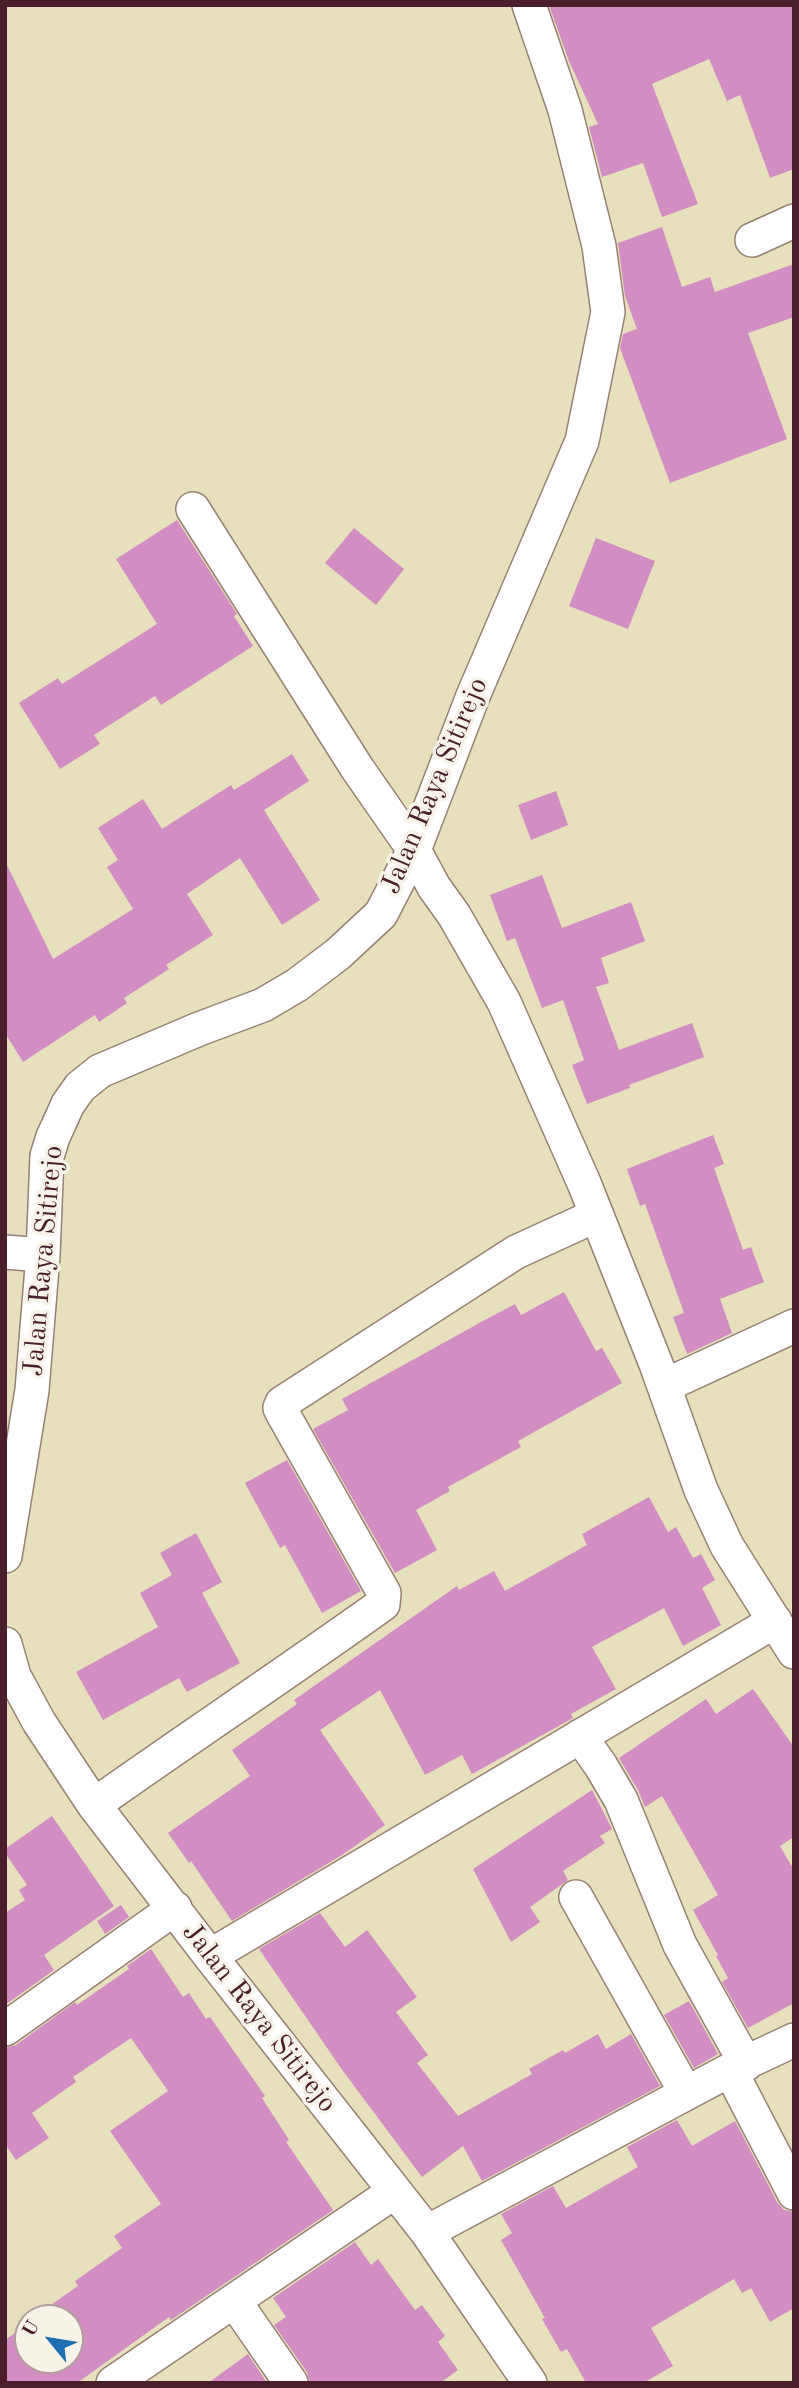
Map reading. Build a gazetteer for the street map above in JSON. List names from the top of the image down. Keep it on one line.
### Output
{"streets":{"street":["Jalan Raya Sitirejo"]},"north":"top left"}
